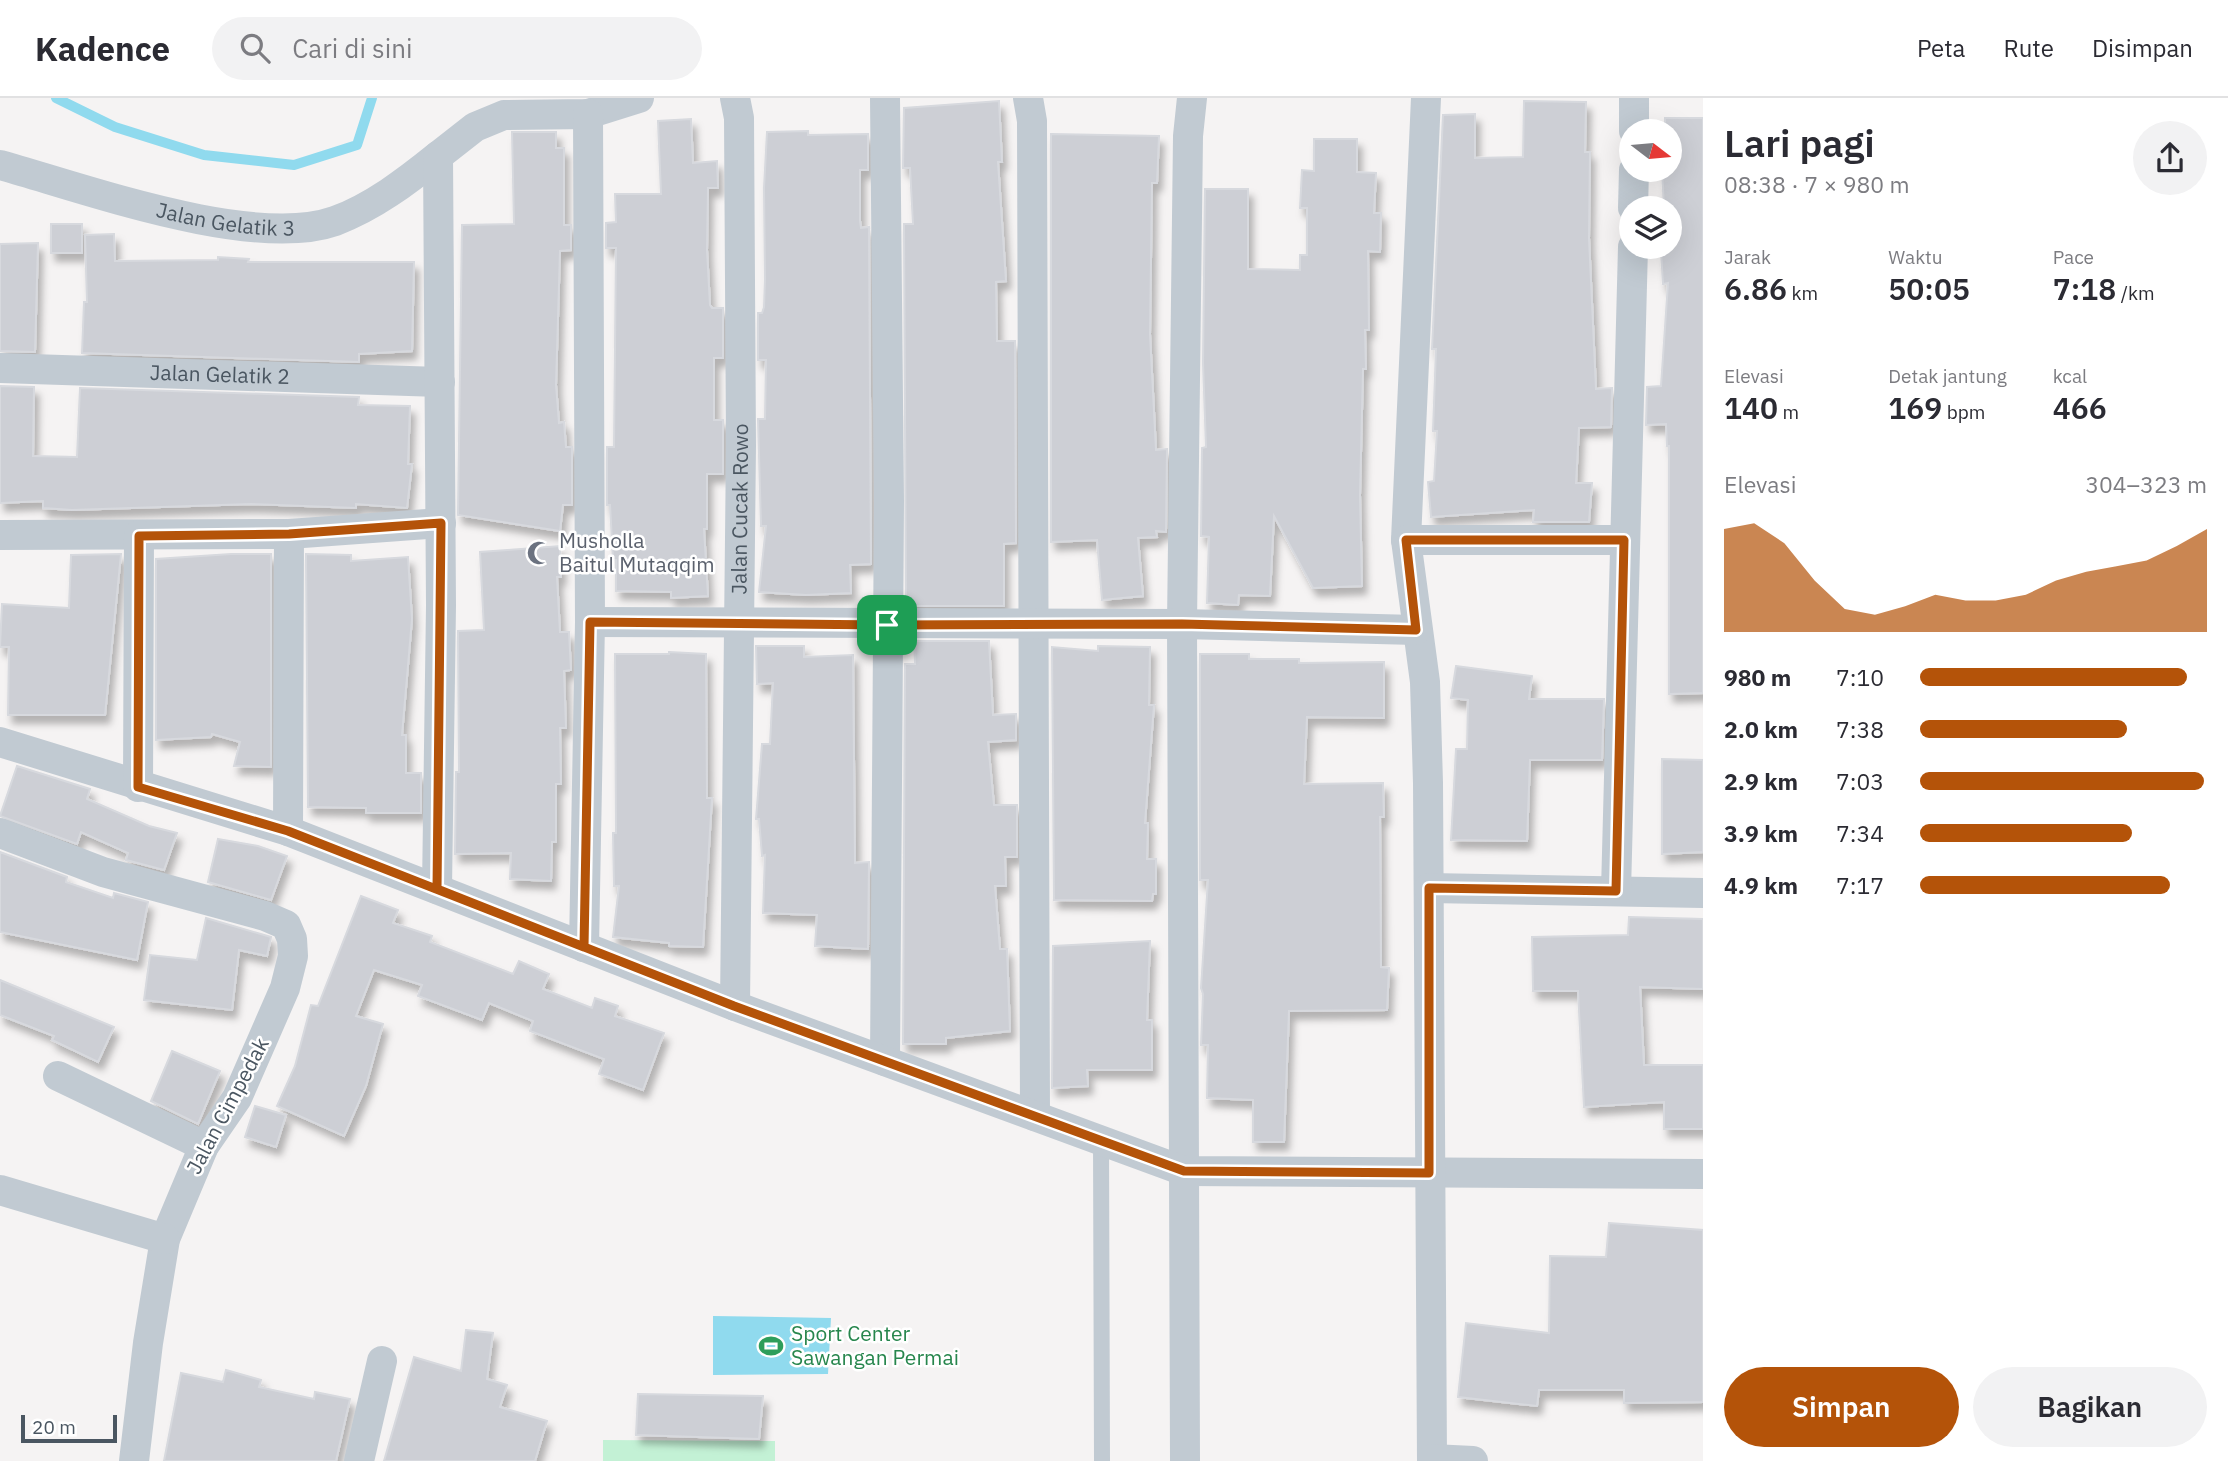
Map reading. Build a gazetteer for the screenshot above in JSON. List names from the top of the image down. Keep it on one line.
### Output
{"streets":{"street":["Jalan Gelatik 3","Jalan Gelatik 2","Jalan Cucak Rowo","Jalan Cimpedak"]},"places":{"mosque":["Musholla Baitul Mutaqqim"],"sports":["Sport Center Sawangan Permai"]},"scale_bar":"20 m","north":"right","page":{"header":"Kadence","search":"Cari di sini","nav":["Peta","Rute","Disimpan"],"heading":["Lari pagi","08:38 · 7 × 980 m"],"stats":[["Jarak","6.86 km"],["Waktu","50:05"],["Pace","7:18 /km"],["Elevasi","140 m"],["Detak jantung","169 bpm"],["kcal","466"]],"chart":["Elevasi","304–323 m"],"list":[{"name":"980 m","note":"7:10"},{"name":"2.0 km","note":"7:38"},{"name":"2.9 km","note":"7:03"},{"name":"3.9 km","note":"7:34"},{"name":"4.9 km","note":"7:17"}],"buttons":["Simpan","Bagikan"],"scale":"20 m"}}
